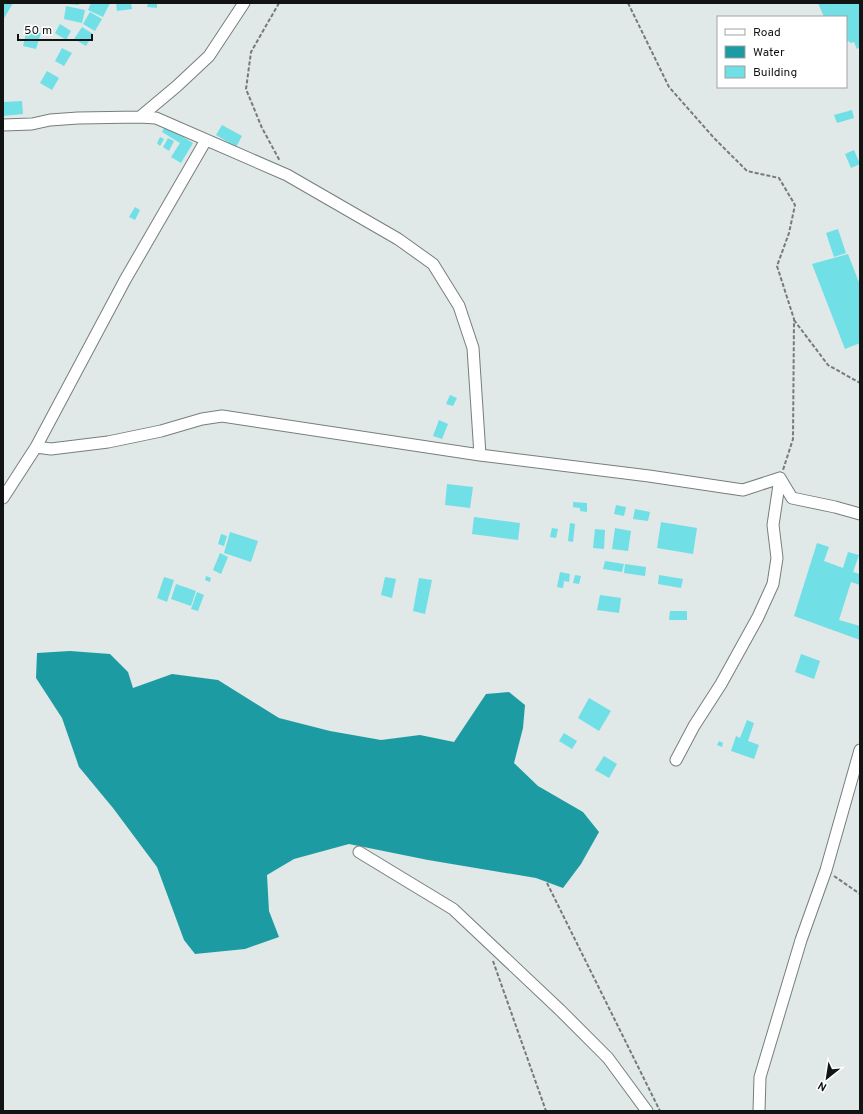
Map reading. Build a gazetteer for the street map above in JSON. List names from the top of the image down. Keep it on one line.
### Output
{"legend":["Road","Water","Building"],"scale_bar":"50 m","north":"bottom left"}
